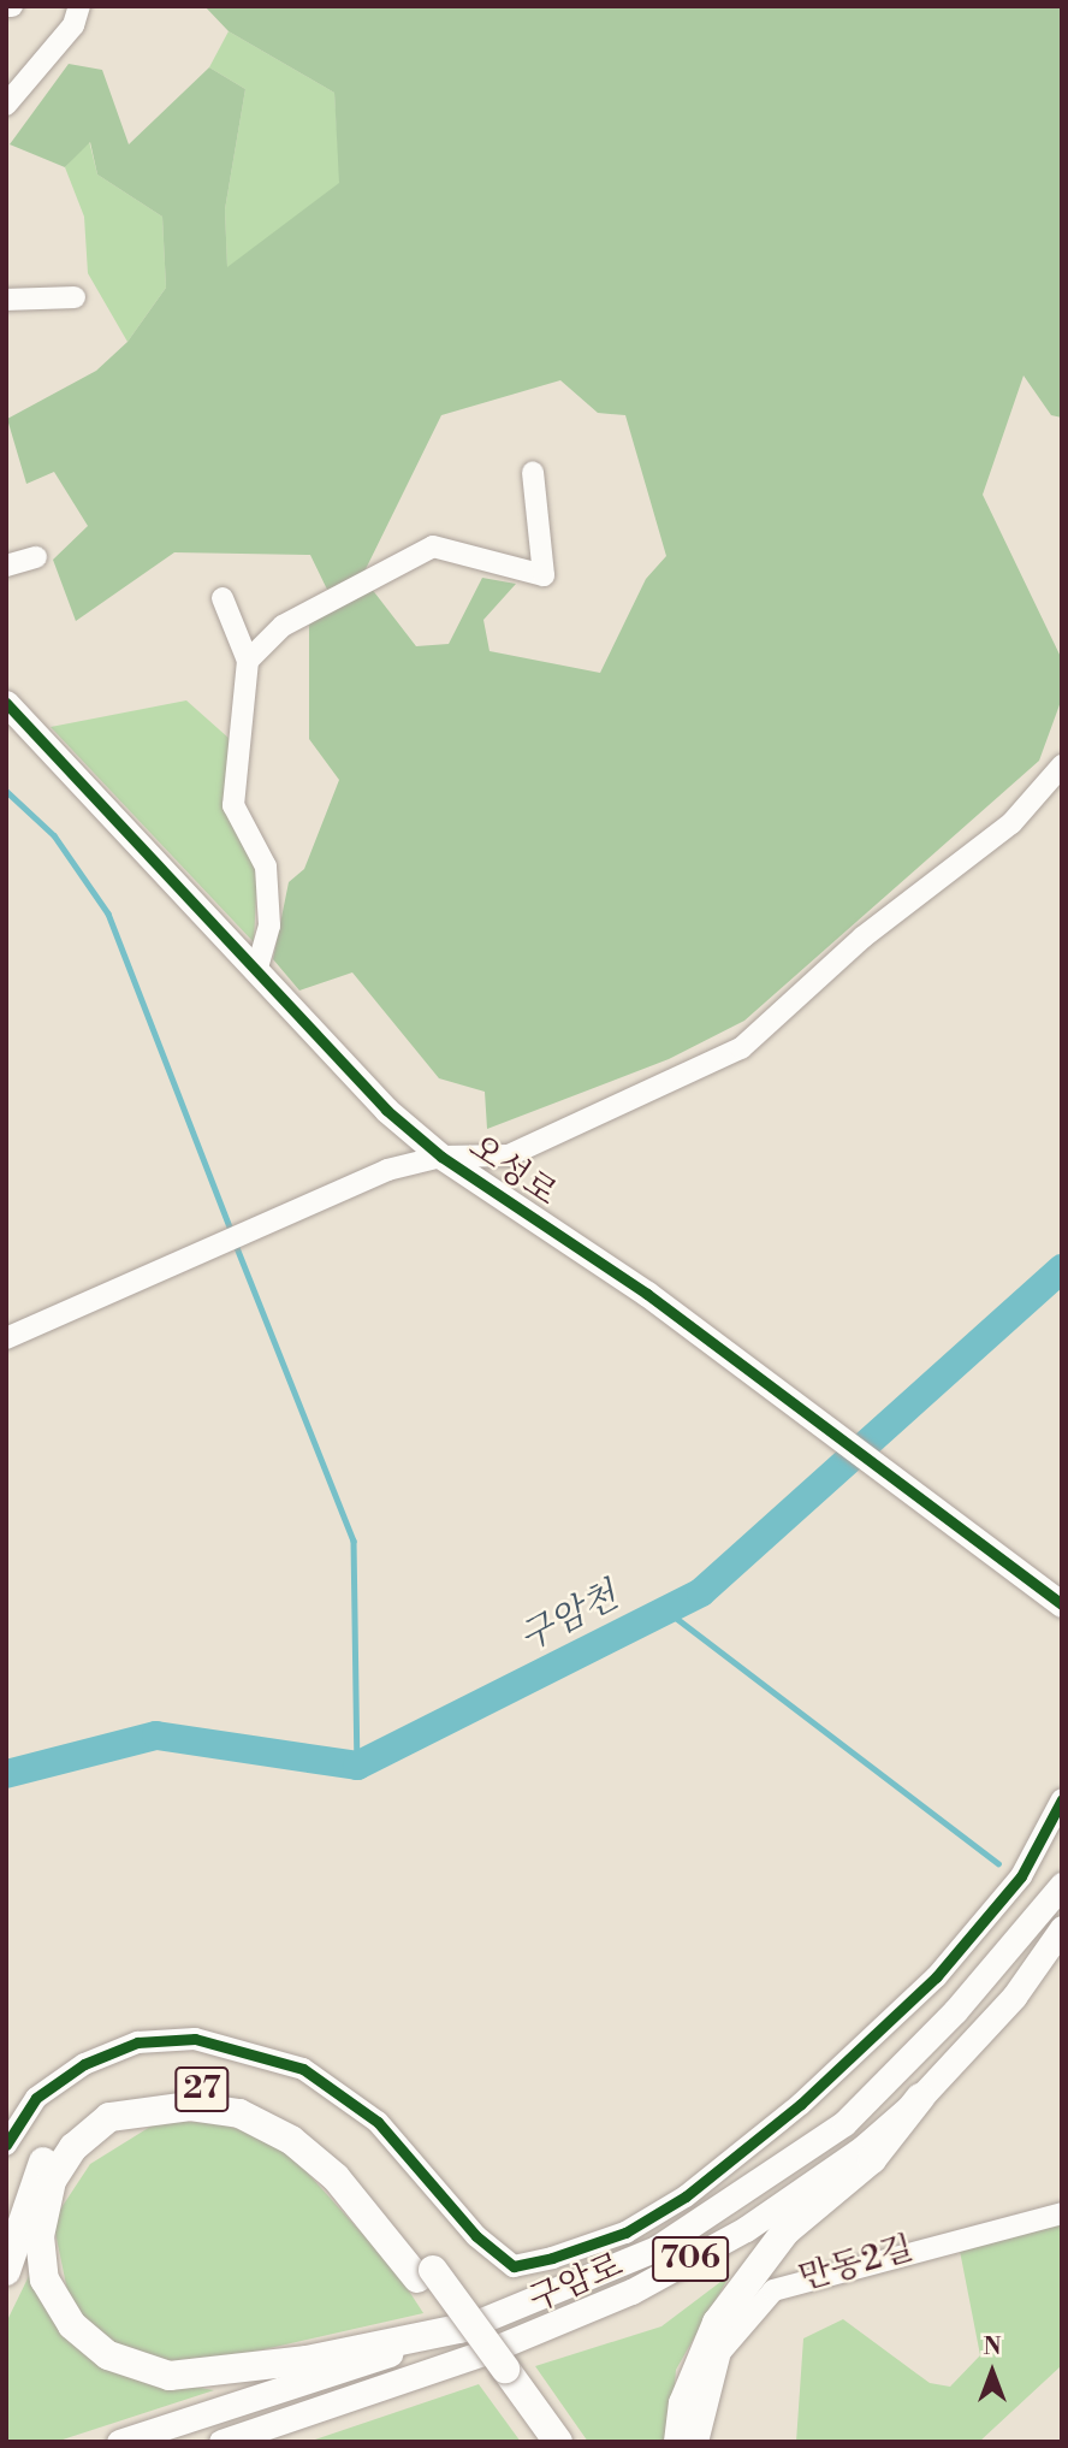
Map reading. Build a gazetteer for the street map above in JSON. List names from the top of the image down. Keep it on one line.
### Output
{"streets":{"highway":["27"],"main road":["오성로","706","구암로"],"street":["만동2길"]},"water":["구암천"],"north":"top"}
